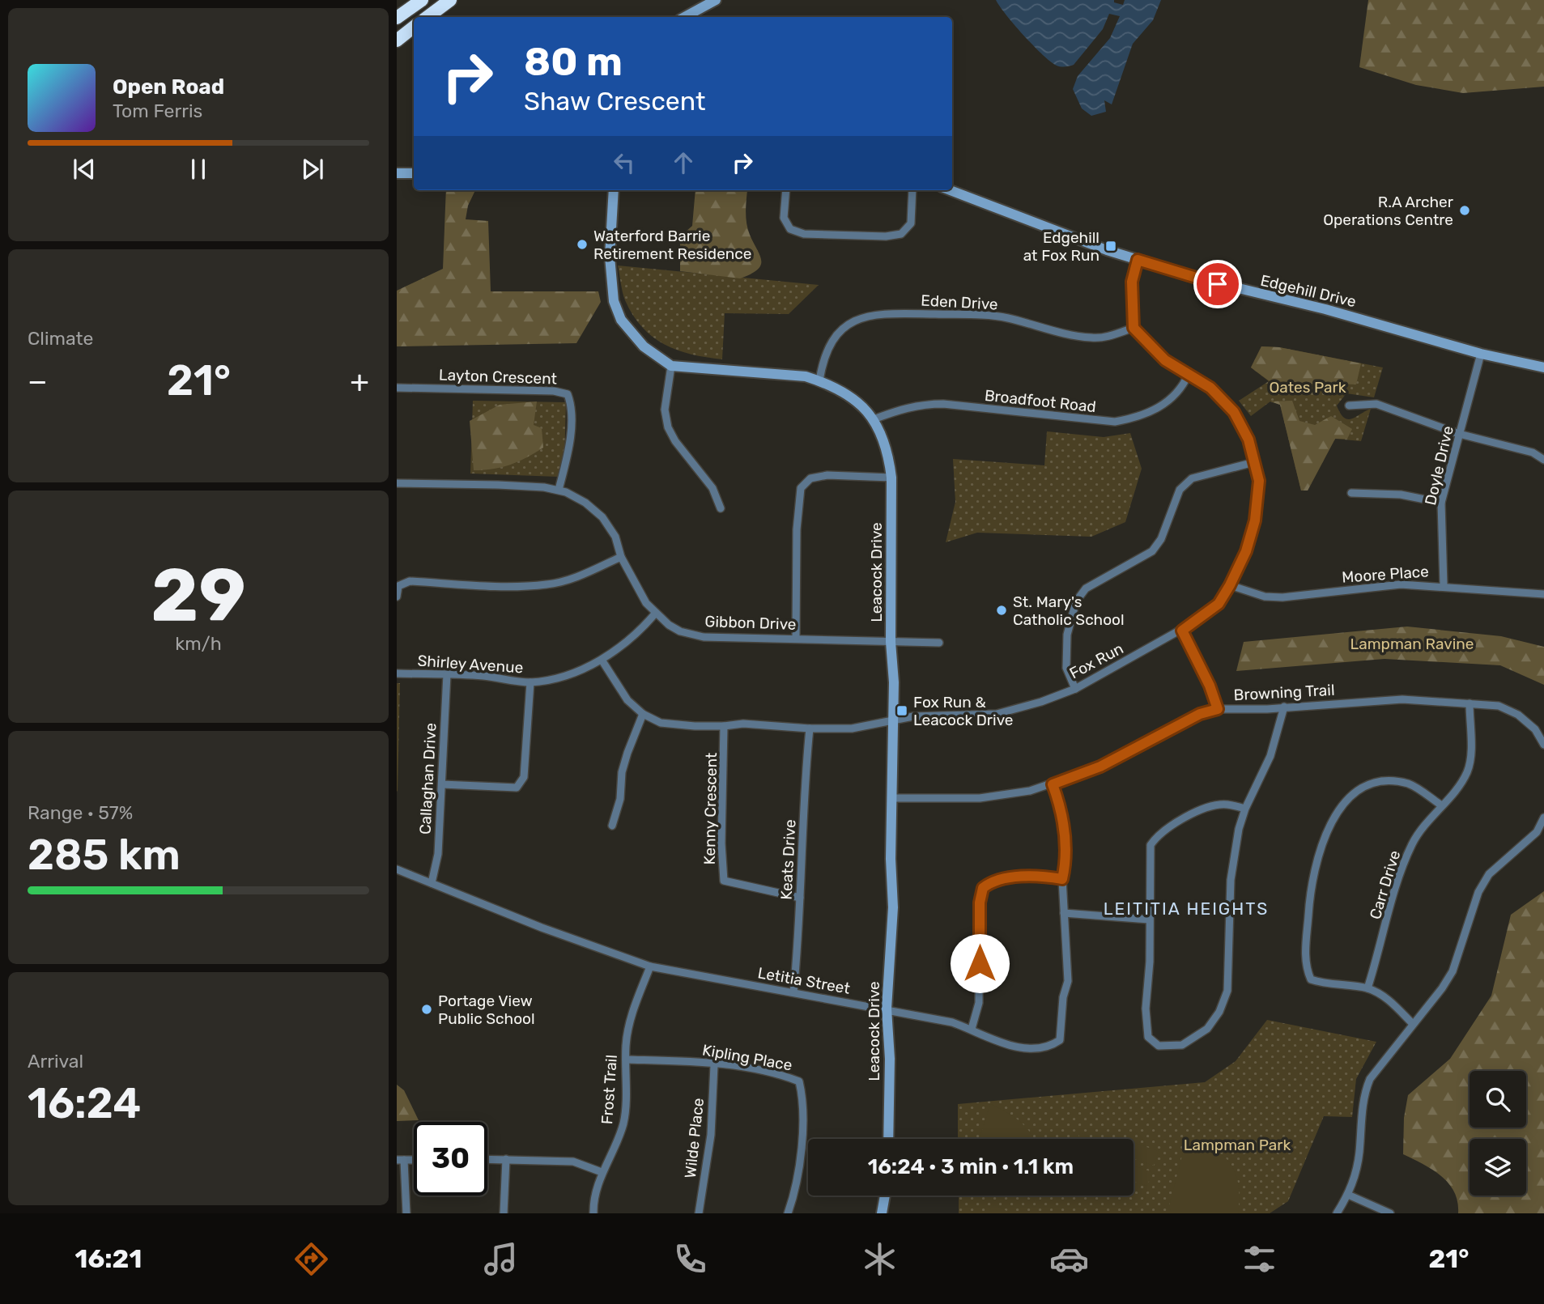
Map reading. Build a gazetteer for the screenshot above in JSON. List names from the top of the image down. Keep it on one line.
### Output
{"streets":{"street":["Edgehill Drive","Eden Drive","Layton Crescent","Broadfoot Road","Doyle Drive","Leacock Drive","Moore Place","Gibbon Drive","Fox Run","Shirley Avenue","Browning Trail","Callaghan Drive","Kenny Crescent","Keats Drive","Carr Drive","Letitia Street","Kipling Place","Frost Trail","Wilde Place"]},"crossings":[["Edgehill Drive","Doyle Drive"],["Eden Drive","Leacock Drive"],["Eden Drive","Fox Run"],["Layton Crescent","Gibbon Drive"],["Broadfoot Road","Leacock Drive"],["Broadfoot Road","Fox Run"],["Doyle Drive","Moore Place"],["Leacock Drive","Gibbon Drive"],["Leacock Drive","Fox Run"],["Leacock Drive","Browning Trail"],["Leacock Drive","Letitia Street"],["Moore Place","Fox Run"],["Gibbon Drive","Shirley Avenue"],["Fox Run","Shirley Avenue"],["Fox Run","Kenny Crescent"],["Fox Run","Keats Drive"],["Shirley Avenue","Callaghan Drive"],["Browning Trail","Carr Drive"],["Browning Trail","Letitia Street"],["Callaghan Drive","Letitia Street"],["Kenny Crescent","Keats Drive"],["Keats Drive","Letitia Street"],["Letitia Street","Frost Trail"],["Kipling Place","Frost Trail"],["Kipling Place","Wilde Place"]],"districts":["LEITITIA HEIGHTS"],"parks":["Oates Park","Lampman Ravine","Lampman Park"],"places":{"other":["R.A Archer Operations Centre","Waterford Barrie Retirement Residence","St. Mary's Catholic School","Portage View Public School"],"transit":["Edgehill at Fox Run","Fox Run & Leacock Drive"]},"page":{"turn":["80 m","Shaw Crescent"],"song":["Open Road","Tom Ferris"],"tile":["Climate",["29","km/h"],["Range · 57%","285 km"],["Arrival","16:24"]],"heat":["−","21°","+"],"limit":"30","trip":"16:24 · 3 min · 1.1 km","tabs":["16:21","21°"]}}
